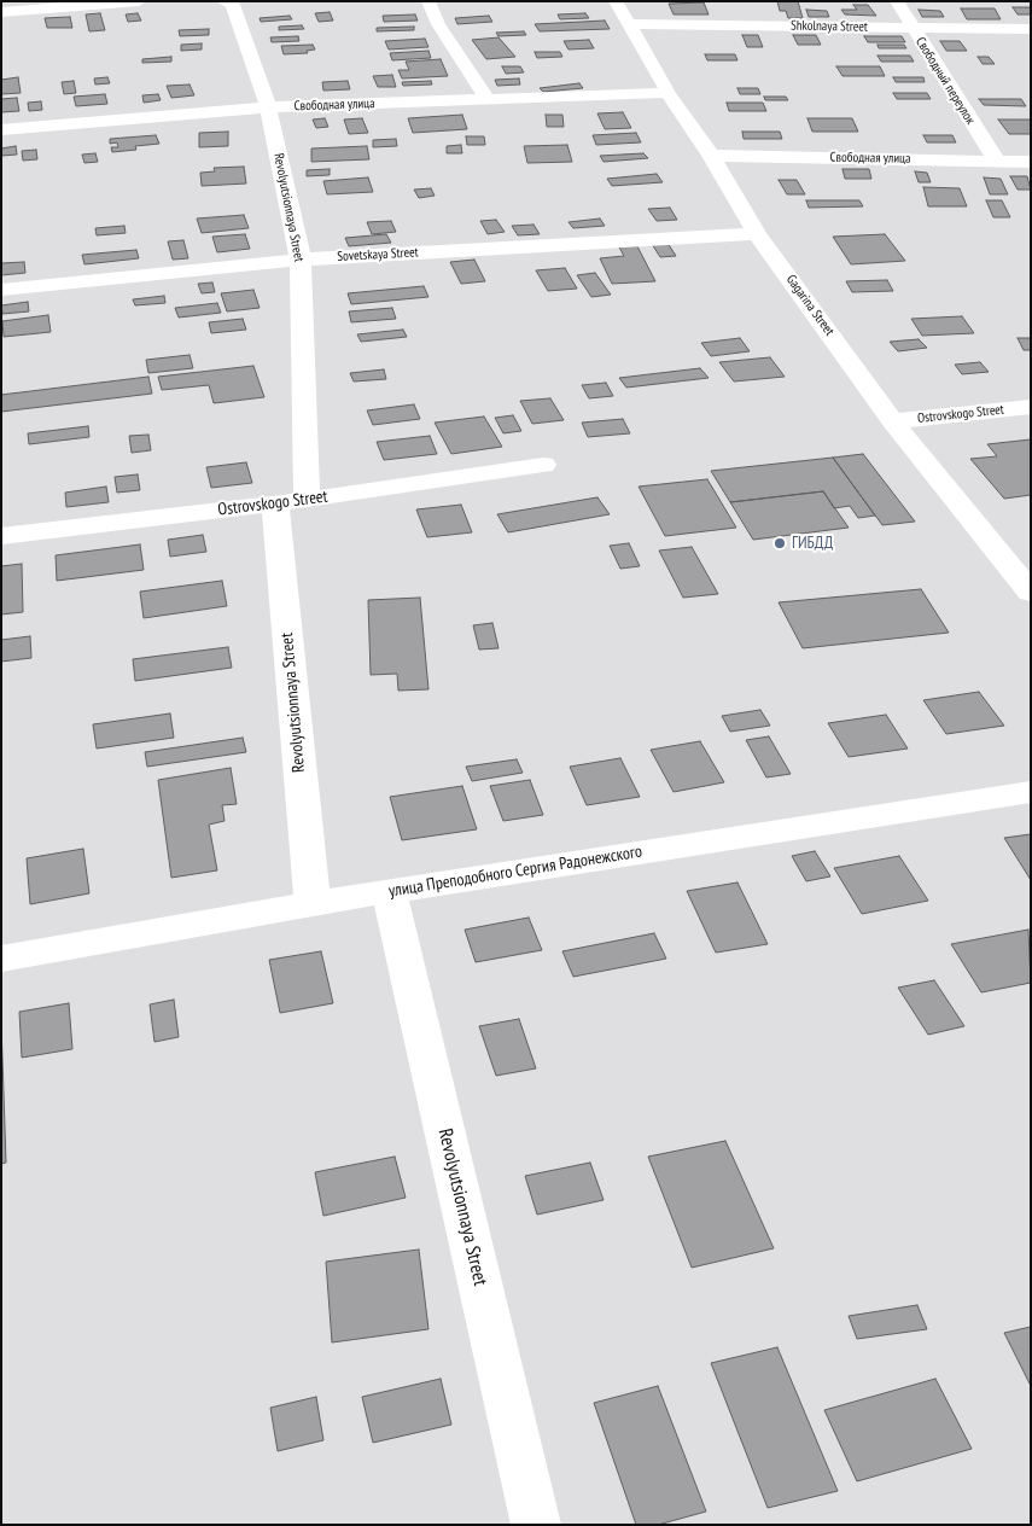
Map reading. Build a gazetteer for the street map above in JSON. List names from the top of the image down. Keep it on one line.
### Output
{"streets":{"street":["Shkolnaya Street","Свободный переулок","Свободная улица","Revolyutsionnaya Street","Sovetskaya Street","Gagarina Street","Ostrovskogo Street","улица Преподобного Сергия Радонежского"]},"crossings":[["Shkolnaya Street","Свободный переулок"],["Shkolnaya Street","Gagarina Street"],["Свободный переулок","Свободная улица"],["Свободная улица","Revolyutsionnaya Street"],["Свободная улица","Gagarina Street"],["Revolyutsionnaya Street","Sovetskaya Street"],["Revolyutsionnaya Street","Ostrovskogo Street"],["Revolyutsionnaya Street","улица Преподобного Сергия Радонежского"],["Sovetskaya Street","Gagarina Street"],["Gagarina Street","Ostrovskogo Street"]],"places":["ГИБДД"]}
